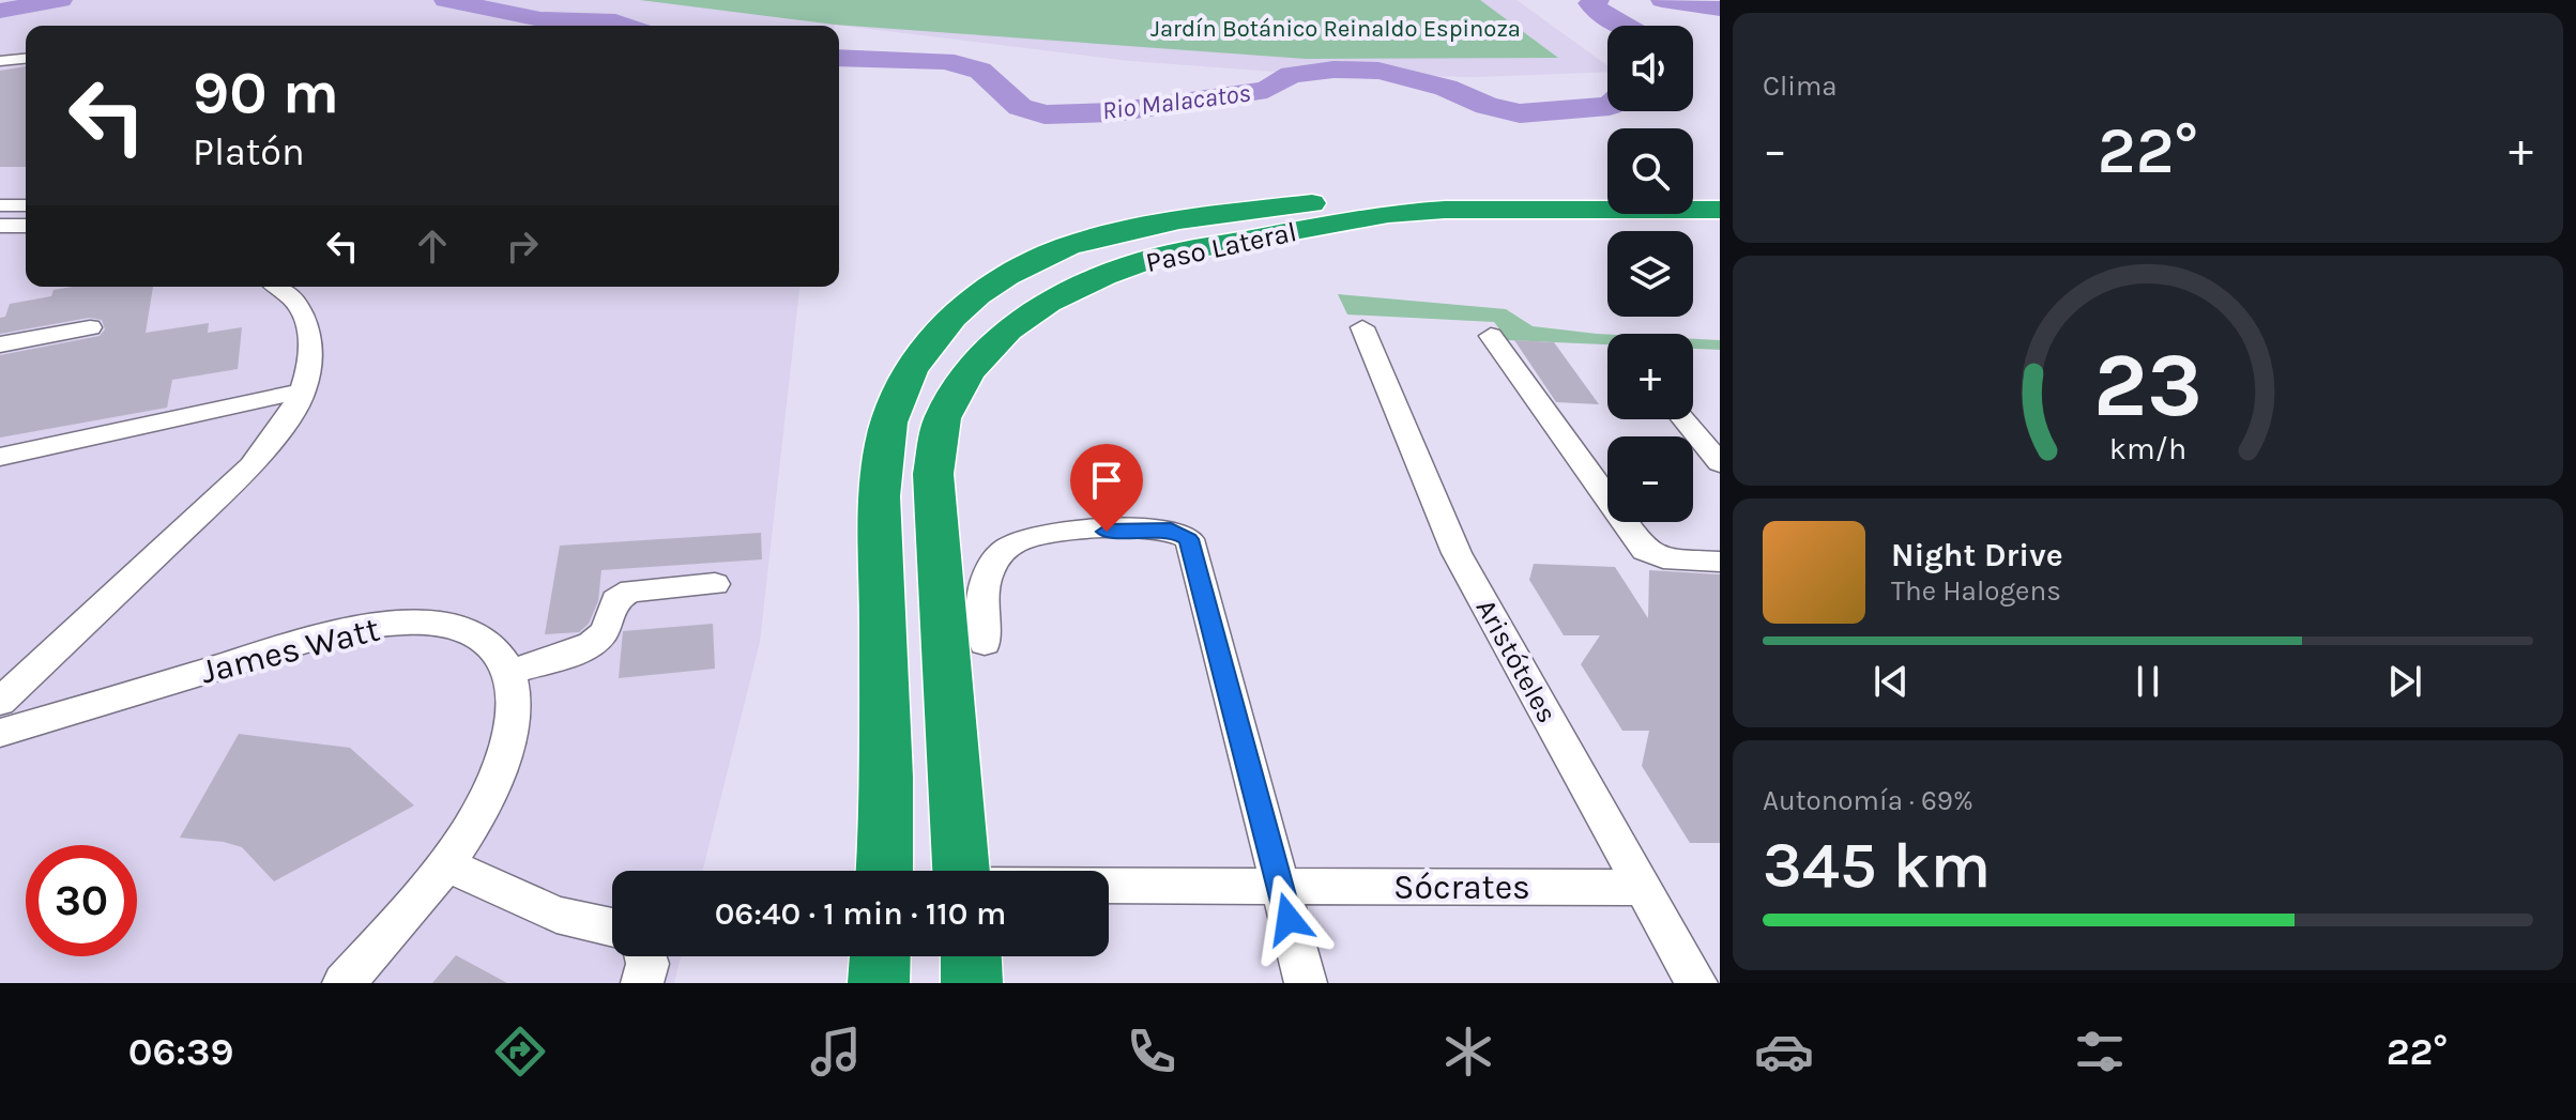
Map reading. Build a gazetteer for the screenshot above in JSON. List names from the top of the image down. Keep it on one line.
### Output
{"streets":{"highway":["Paso Lateral"],"street":["James Watt","Aristóteles","Sócrates"]},"crossings":[["Aristóteles","Sócrates"]],"water":["Rio Malacatos"],"parks":["Jardín Botánico Reinaldo Espinoza"],"page":{"tile":["Clima",["Autonomía · 69%","345 km"]],"map_buttons":["+","−"],"turn":["90 m","Platón"],"heat":["−","22°","+"],"song":["Night Drive","The Halogens"],"limit":"30","trip":"06:40 · 1 min · 110 m","tabs":["06:39","22°"],"gauge":["23","km/h"]}}
